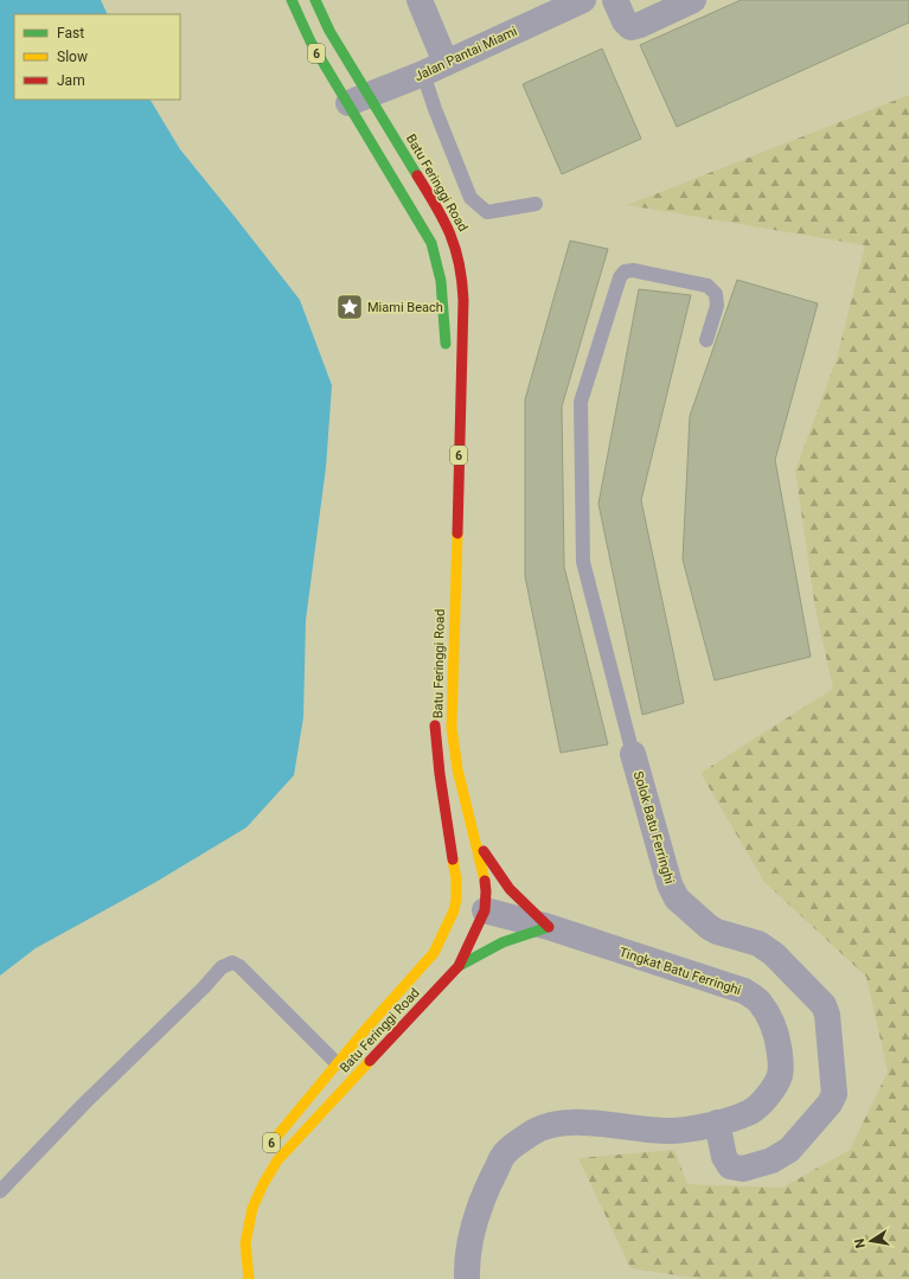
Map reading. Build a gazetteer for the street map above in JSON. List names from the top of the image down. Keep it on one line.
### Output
{"streets":{"main road":["6","Batu Feringgi Road"],"street":["Jalan Pantai Miami","Solok Batu Ferringhi","Tingkat Batu Ferringhi"]},"crossings":[["Jalan Pantai Miami","Batu Feringgi Road"],["Batu Feringgi Road","Tingkat Batu Ferringhi"],["Solok Batu Ferringhi","Tingkat Batu Ferringhi"]],"places":{"place":["Miami Beach"]},"legend":["Fast","Slow","Jam"],"north":"left"}
